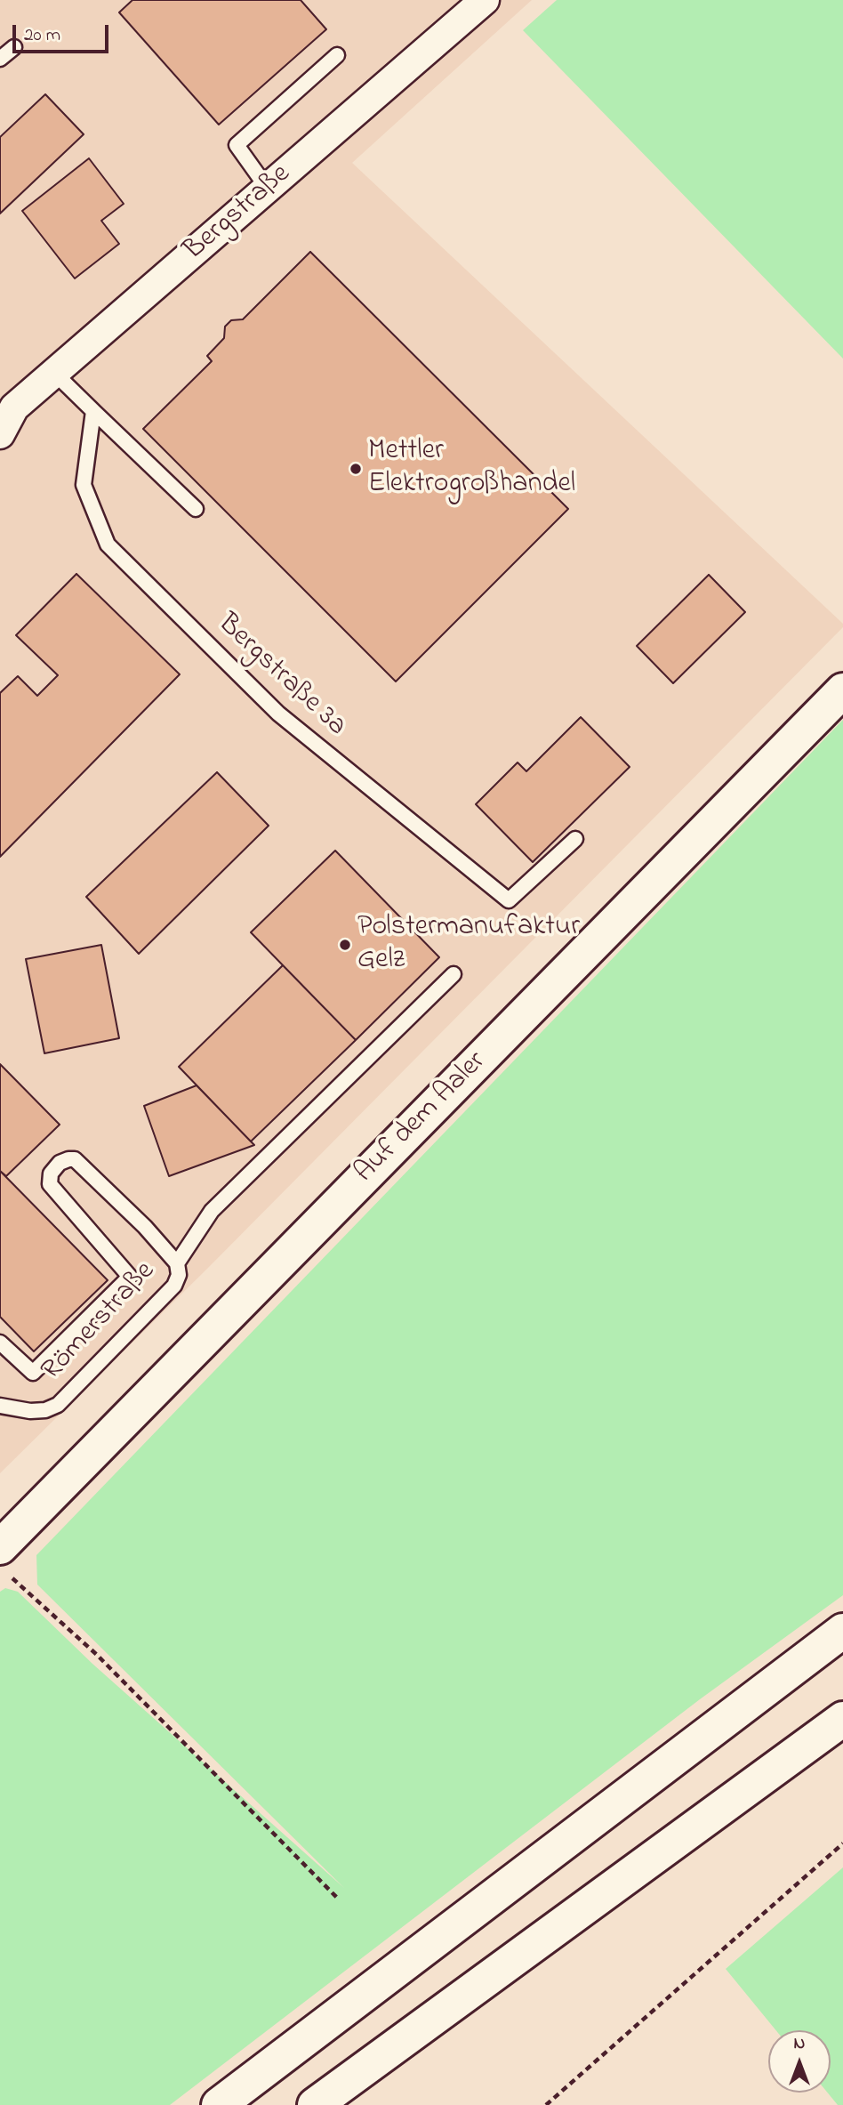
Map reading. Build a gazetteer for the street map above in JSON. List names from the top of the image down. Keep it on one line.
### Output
{"streets":{"main road":["Auf dem Aaler"],"street":["Bergstraße"],"lane":["Bergstraße 3a","Römerstraße"]},"places":["Mettler Elektrogroßhandel","Polstermanufaktur Gelz"],"scale_bar":"20 m","north":"top"}
